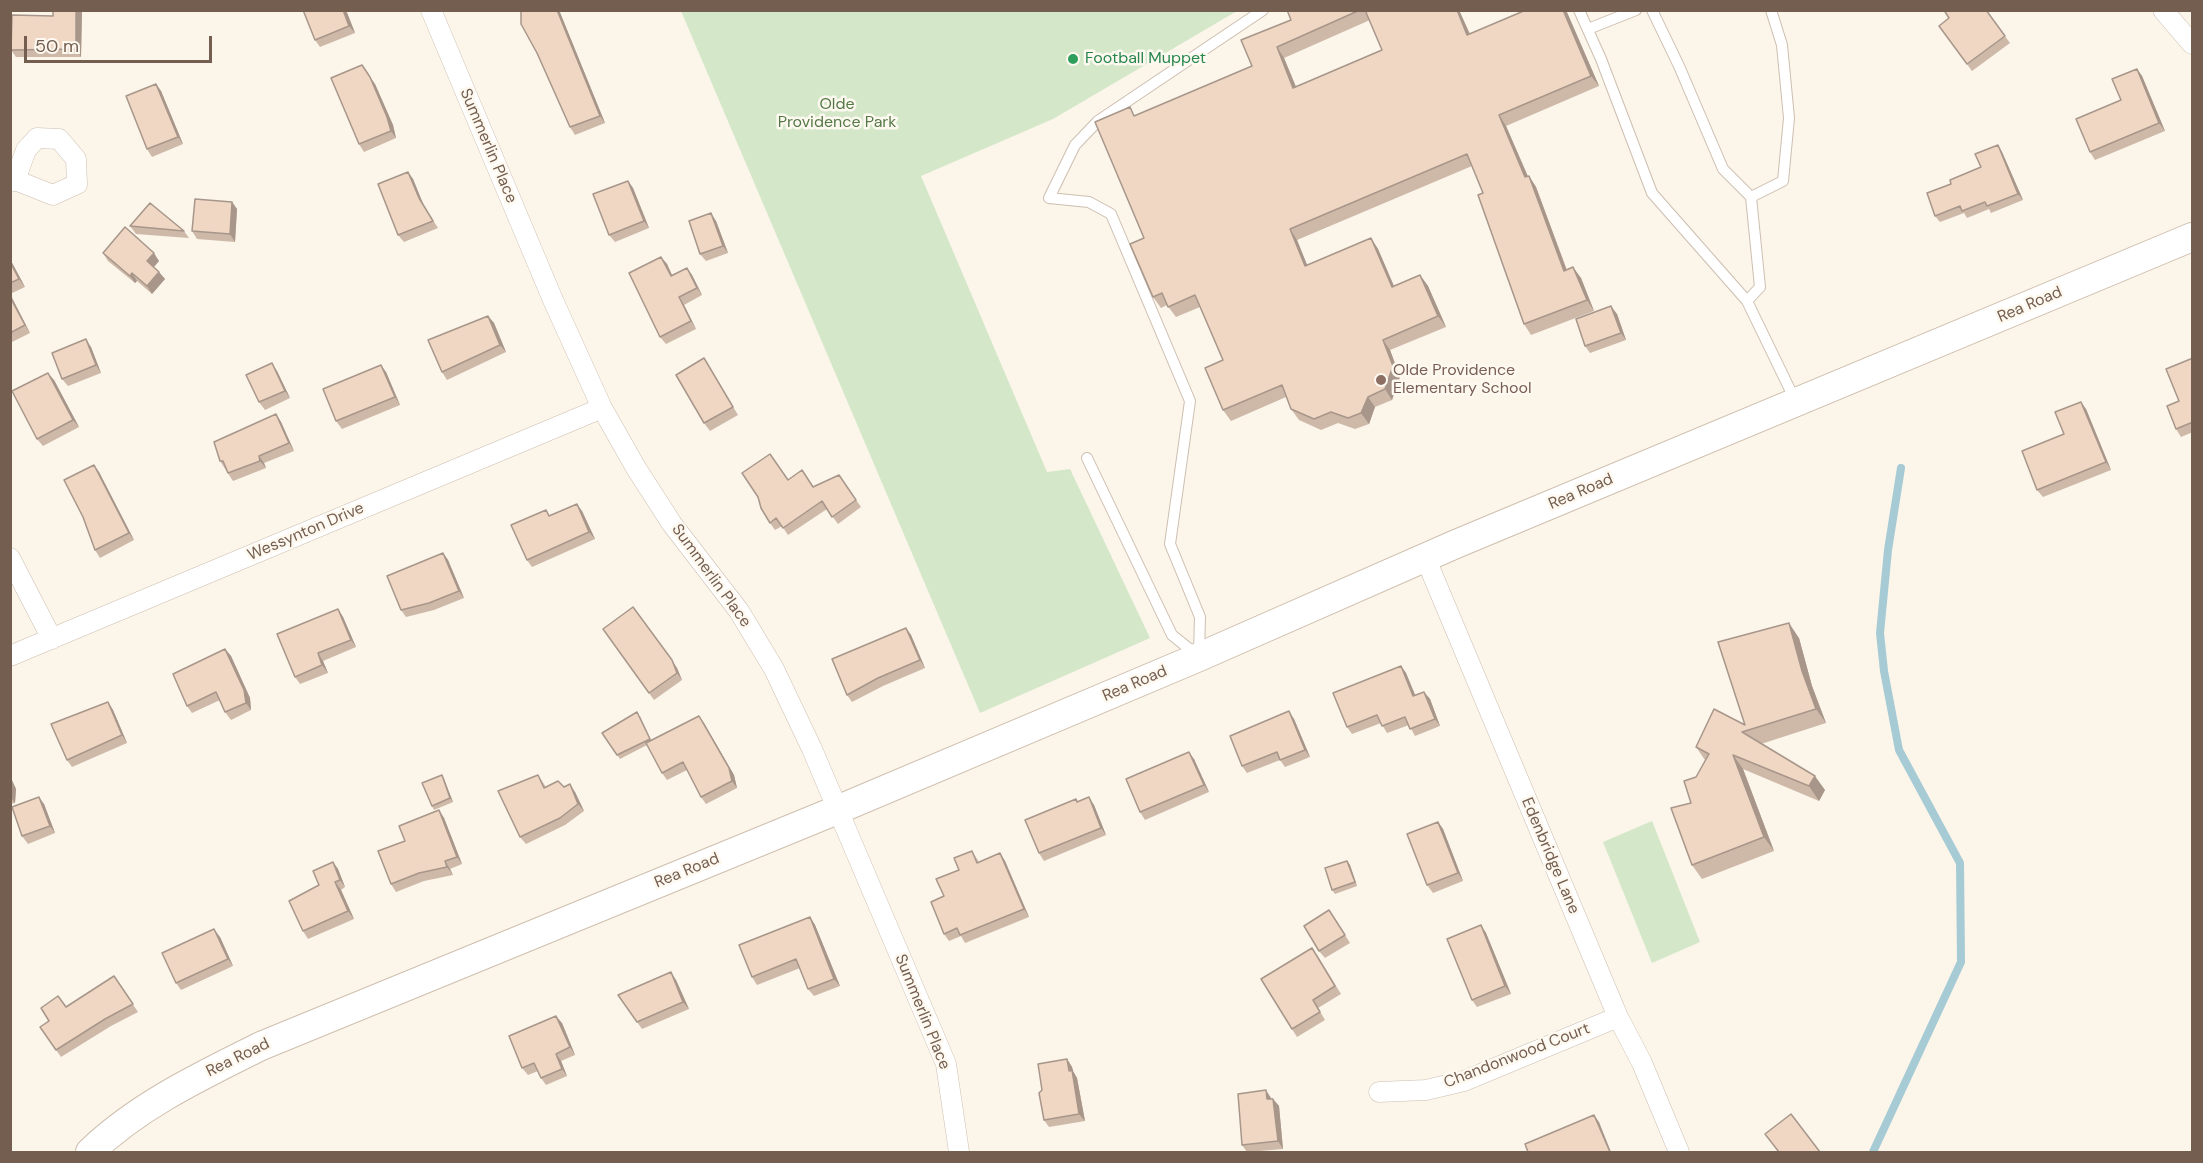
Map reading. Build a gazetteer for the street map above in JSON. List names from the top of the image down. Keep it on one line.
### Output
{"streets":{"main road":["Rea Road"],"street":["Summerlin Place","Wessynton Drive","Edenbridge Lane","Chandonwood Court"]},"crossings":[["Summerlin Place","Rea Road"],["Summerlin Place","Wessynton Drive"],["Rea Road","Edenbridge Lane"],["Edenbridge Lane","Chandonwood Court"]],"parks":["Olde Providence Park"],"places":["Football Muppet","Olde Providence Elementary School"],"scale_bar":"50 m"}
